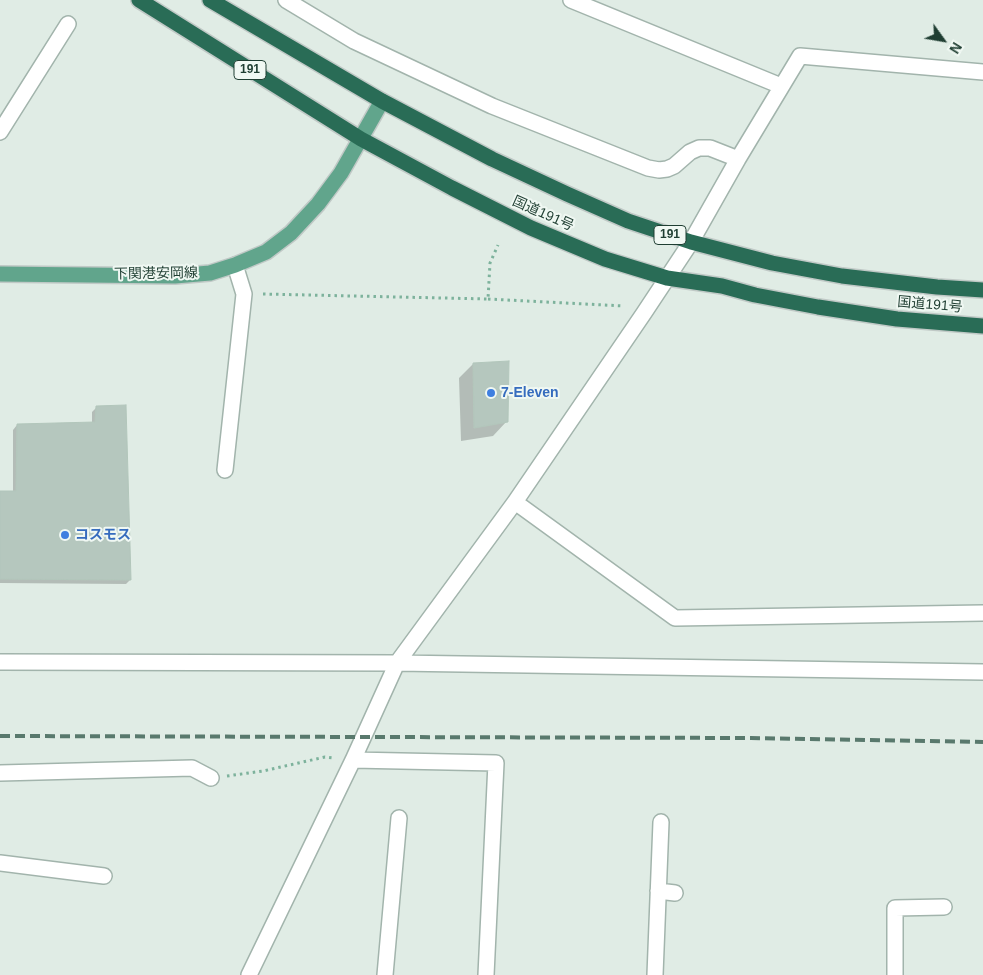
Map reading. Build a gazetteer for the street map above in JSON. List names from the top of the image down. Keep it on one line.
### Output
{"streets":{"highway":["191","国道191号"],"main road":["下関港安岡線"]},"crossings":[["国道191号","下関港安岡線"]],"places":["7-Eleven","コスモス"],"north":"bottom right"}
